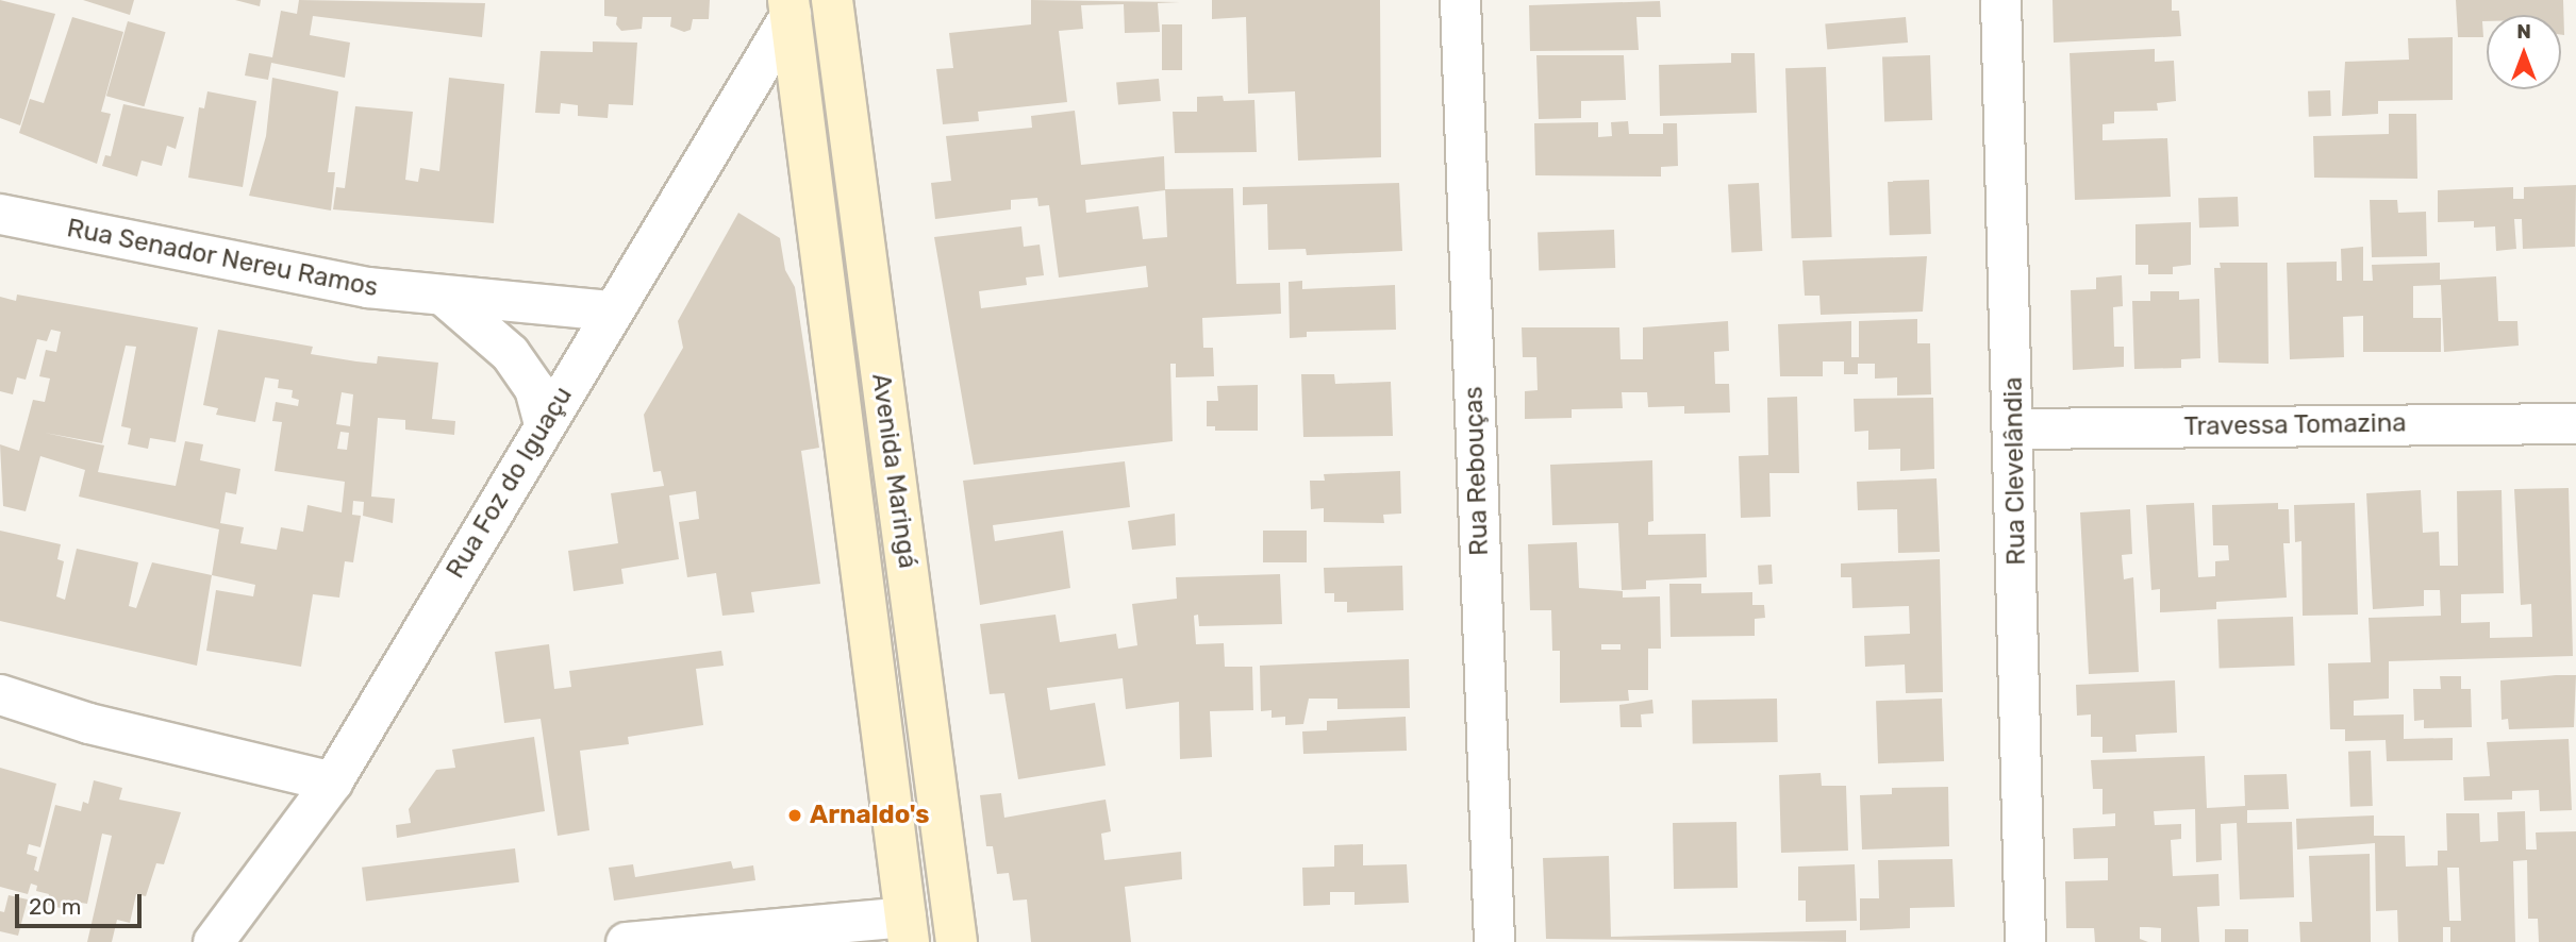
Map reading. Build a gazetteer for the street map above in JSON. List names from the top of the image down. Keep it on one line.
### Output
{"streets":{"main road":["Avenida Maringá"],"street":["Rua Senador Nereu Ramos","Travessa Tomazina","Rua Rebouças","Rua Clevelândia","Rua Foz do Iguaçu"]},"crossings":[["Rua Senador Nereu Ramos","Rua Foz do Iguaçu"],["Travessa Tomazina","Rua Clevelândia"],["Avenida Maringá","Rua Foz do Iguaçu"]],"places":["Arnaldo's"],"scale_bar":"20 m","north":"top"}
